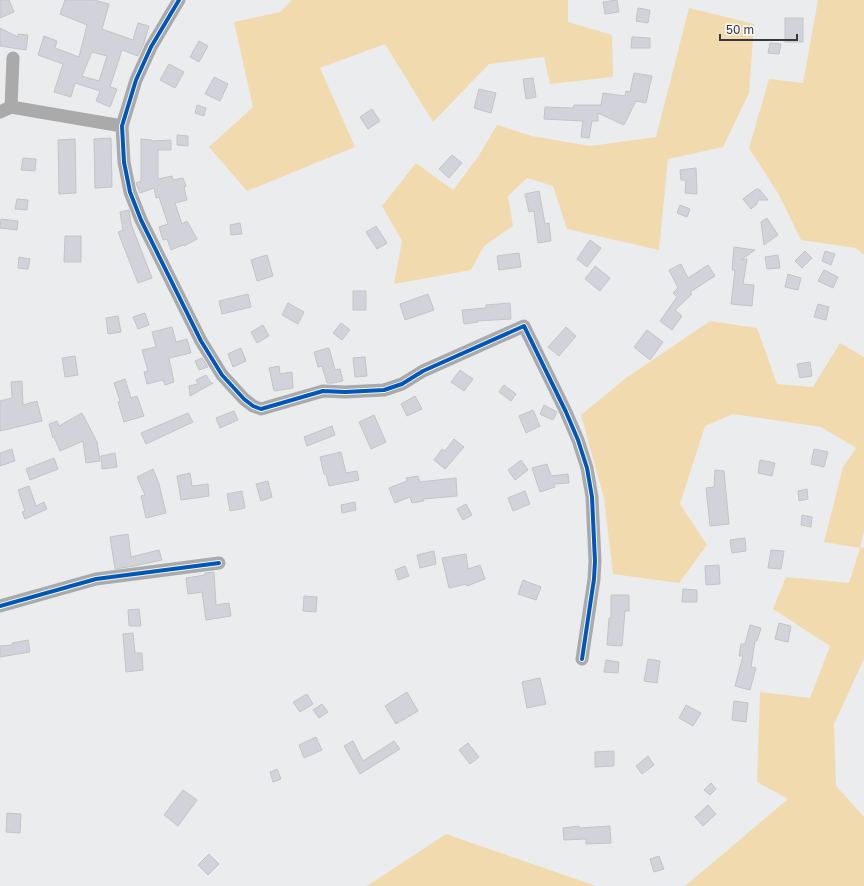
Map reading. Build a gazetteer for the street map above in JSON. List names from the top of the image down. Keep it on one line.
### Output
{"scale_bar":"50 m"}
